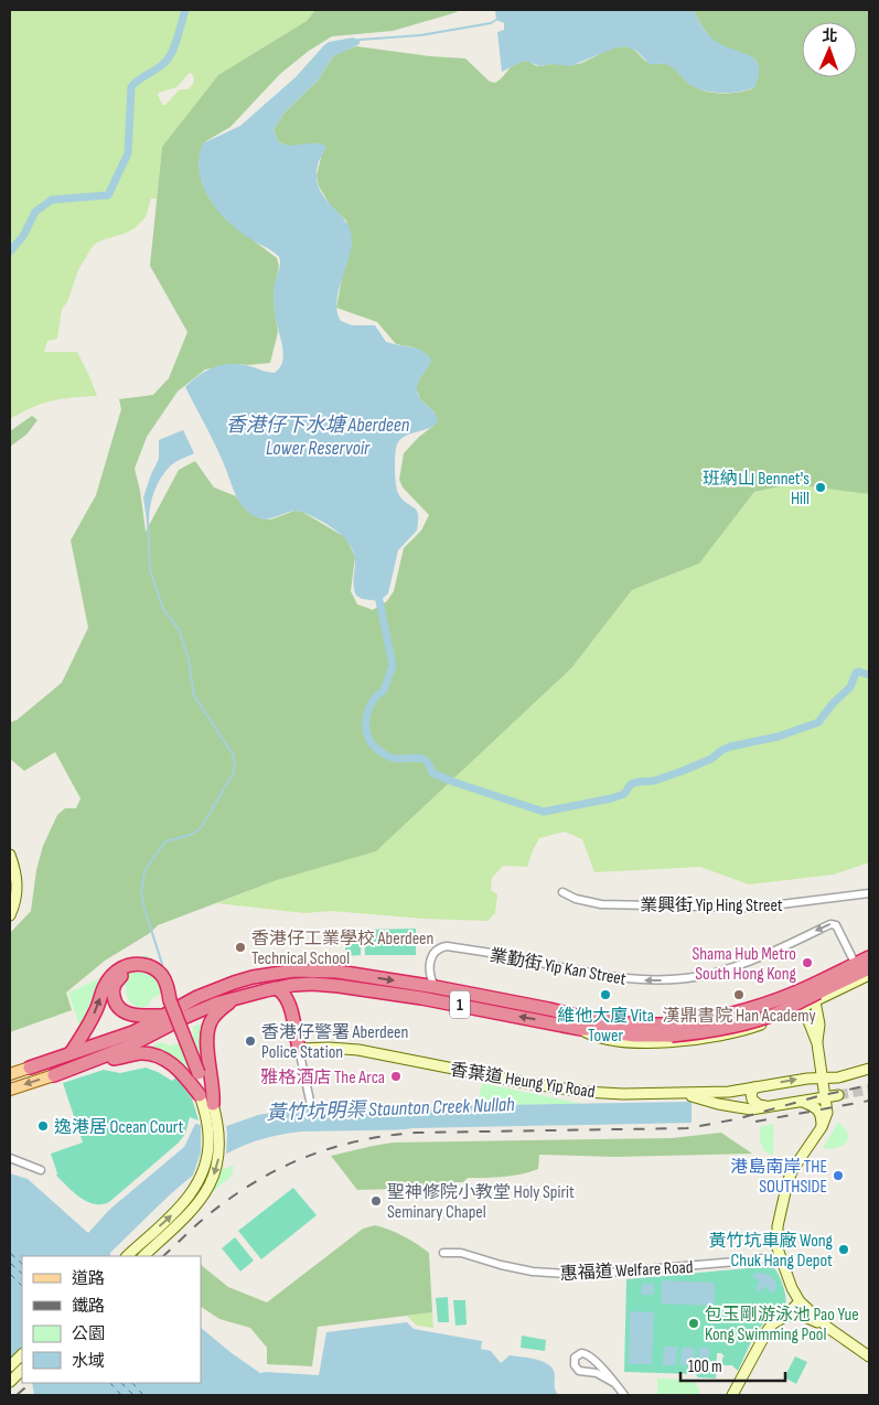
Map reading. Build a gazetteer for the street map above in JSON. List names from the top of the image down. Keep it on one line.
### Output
{"streets":{"highway":["1"],"street":["業興街 Yip Hing Street","業勤街 Yip Kan Street","香葉道 Heung Yip Road","惠福道 Welfare Road"]},"crossings":[["業勤街 Yip Kan Street","1"]],"water":["香港仔下水塘 Aberdeen Lower Reservoir","黃竹坑明渠 Staunton Creek Nullah"],"places":["班納山 Bennet's Hill","香港仔工業學校 Aberdeen Technical School","Shama Hub Metro South Hong Kong","維他大廈 Vita Tower","漢鼎書院 Han Academy","香港仔警署 Aberdeen Police Station","雅格酒店 The Arca","逸港居 Ocean Court","港島南岸 THE SOUTHSIDE","聖神修院小教堂 Holy Spirit Seminary Chapel","黃竹坑車廠 Wong Chuk Hang Depot","包玉剛游泳池 Pao Yue Kong Swimming Pool"],"legend":["道路","鐵路","公園","水域"],"scale_bar":"100 m","north":"top"}
